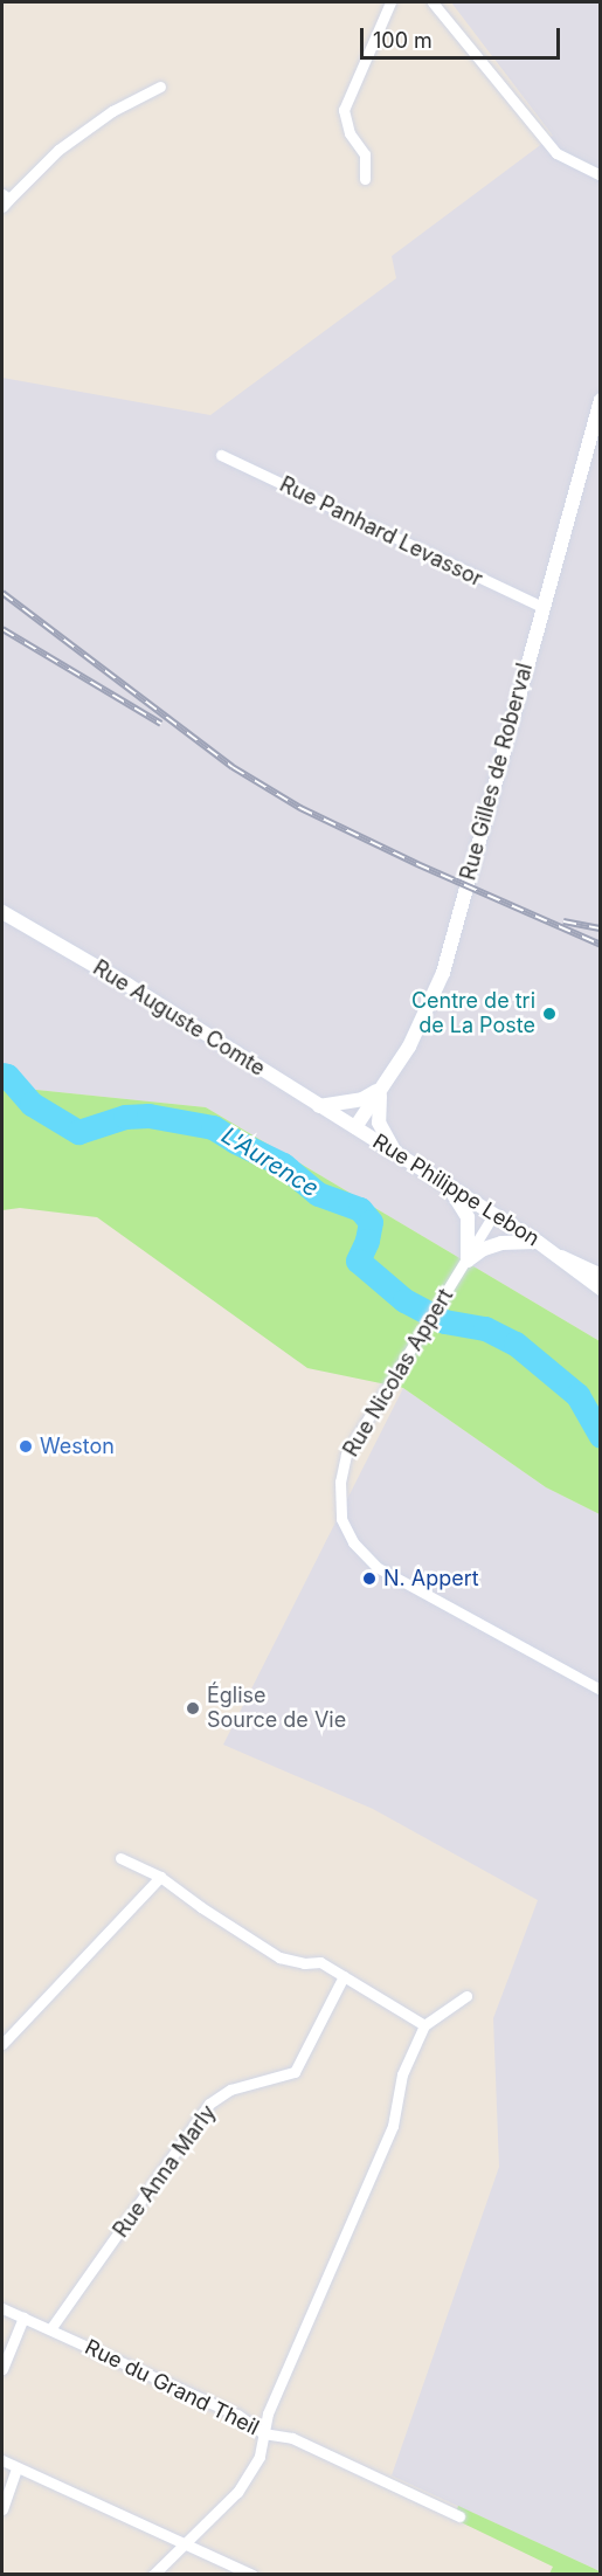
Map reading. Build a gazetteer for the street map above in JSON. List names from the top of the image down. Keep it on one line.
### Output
{"streets":{"street":["Rue Panhard Levassor","Rue Gilles de Roberval","Rue Auguste Comte","Rue Philippe Lebon","Rue Nicolas Appert","Rue Anna Marly","Rue du Grand Theil"]},"crossings":[["Rue Panhard Levassor","Rue Gilles de Roberval"],["Rue Gilles de Roberval","Rue Auguste Comte"],["Rue Gilles de Roberval","Rue Philippe Lebon"],["Rue Auguste Comte","Rue Philippe Lebon"],["Rue Philippe Lebon","Rue Nicolas Appert"],["Rue Anna Marly","Rue du Grand Theil"]],"water":["L'Aurence"],"places":["Centre de tri de La Poste","Weston","N. Appert","Église Source de Vie"],"scale_bar":"100 m"}
